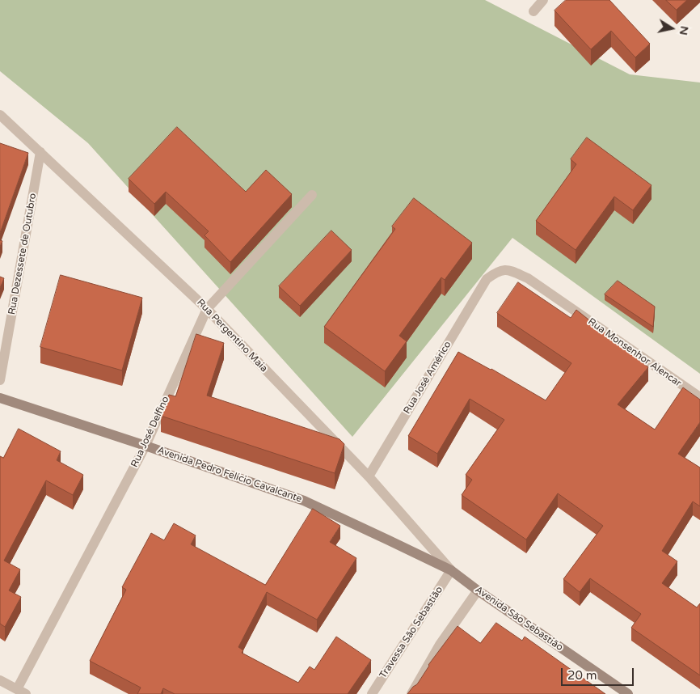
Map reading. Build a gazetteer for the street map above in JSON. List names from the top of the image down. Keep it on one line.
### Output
{"streets":{"street":["Rua Dezessete de Outubro","Rua Pergentino Maia","Rua Monsenhor Alencar","Rua José Américo","Rua José Delfino","Avenida Pedro Felício Cavalcante","Avenida São Sebastião","Travessa São Sebastião"]},"crossings":[["Rua Dezessete de Outubro","Rua Pergentino Maia"],["Rua Pergentino Maia","Rua José Américo"],["Rua Pergentino Maia","Rua José Delfino"],["Rua Pergentino Maia","Avenida Pedro Felício Cavalcante"],["Rua Pergentino Maia","Avenida São Sebastião"],["Rua Pergentino Maia","Travessa São Sebastião"],["Rua Monsenhor Alencar","Rua José Américo"],["Rua José Delfino","Avenida Pedro Felício Cavalcante"],["Avenida Pedro Felício Cavalcante","Avenida São Sebastião"],["Avenida Pedro Felício Cavalcante","Travessa São Sebastião"],["Avenida São Sebastião","Travessa São Sebastião"]],"scale_bar":"20 m","north":"right"}
